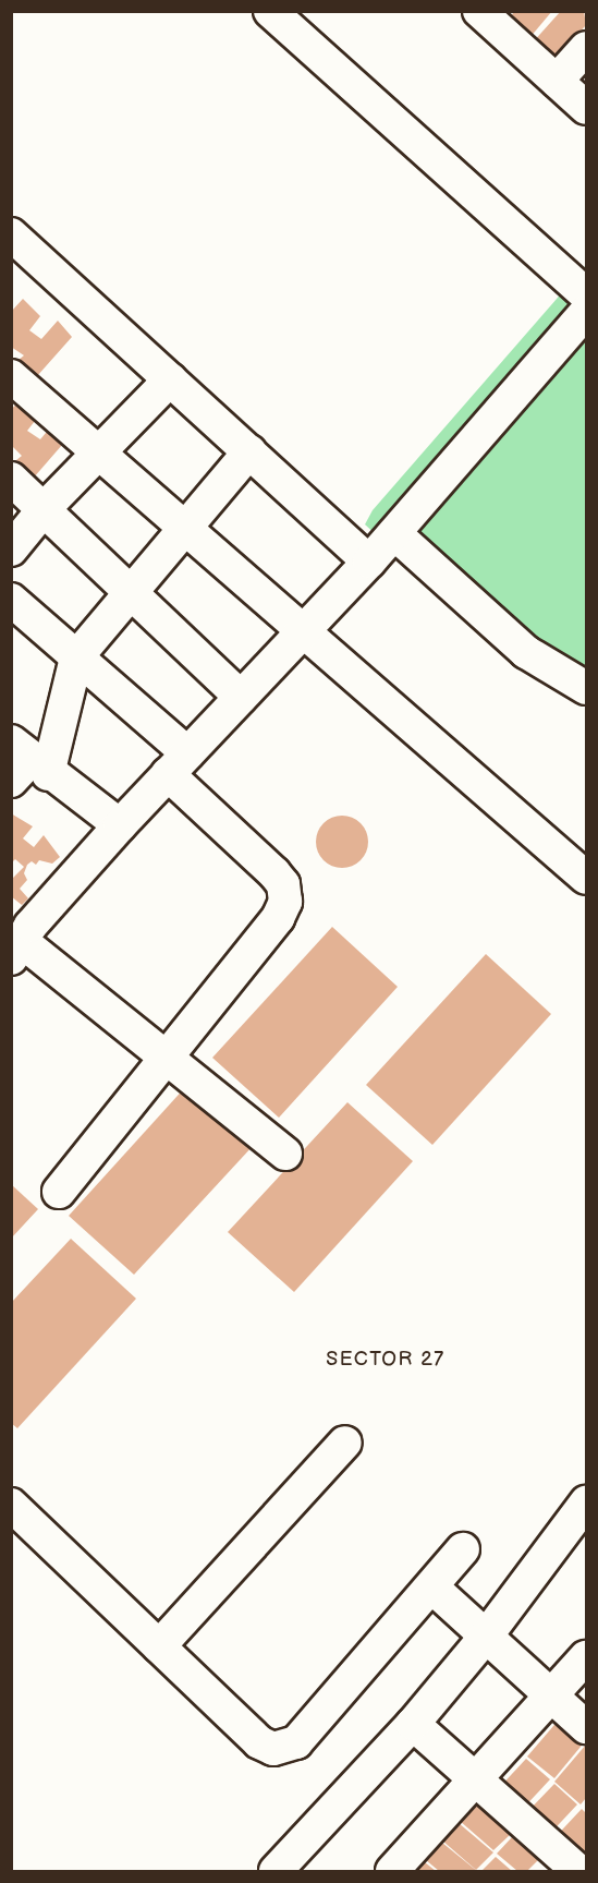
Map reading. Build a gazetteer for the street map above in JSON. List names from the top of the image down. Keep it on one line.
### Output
{"districts":["SECTOR 27"]}
